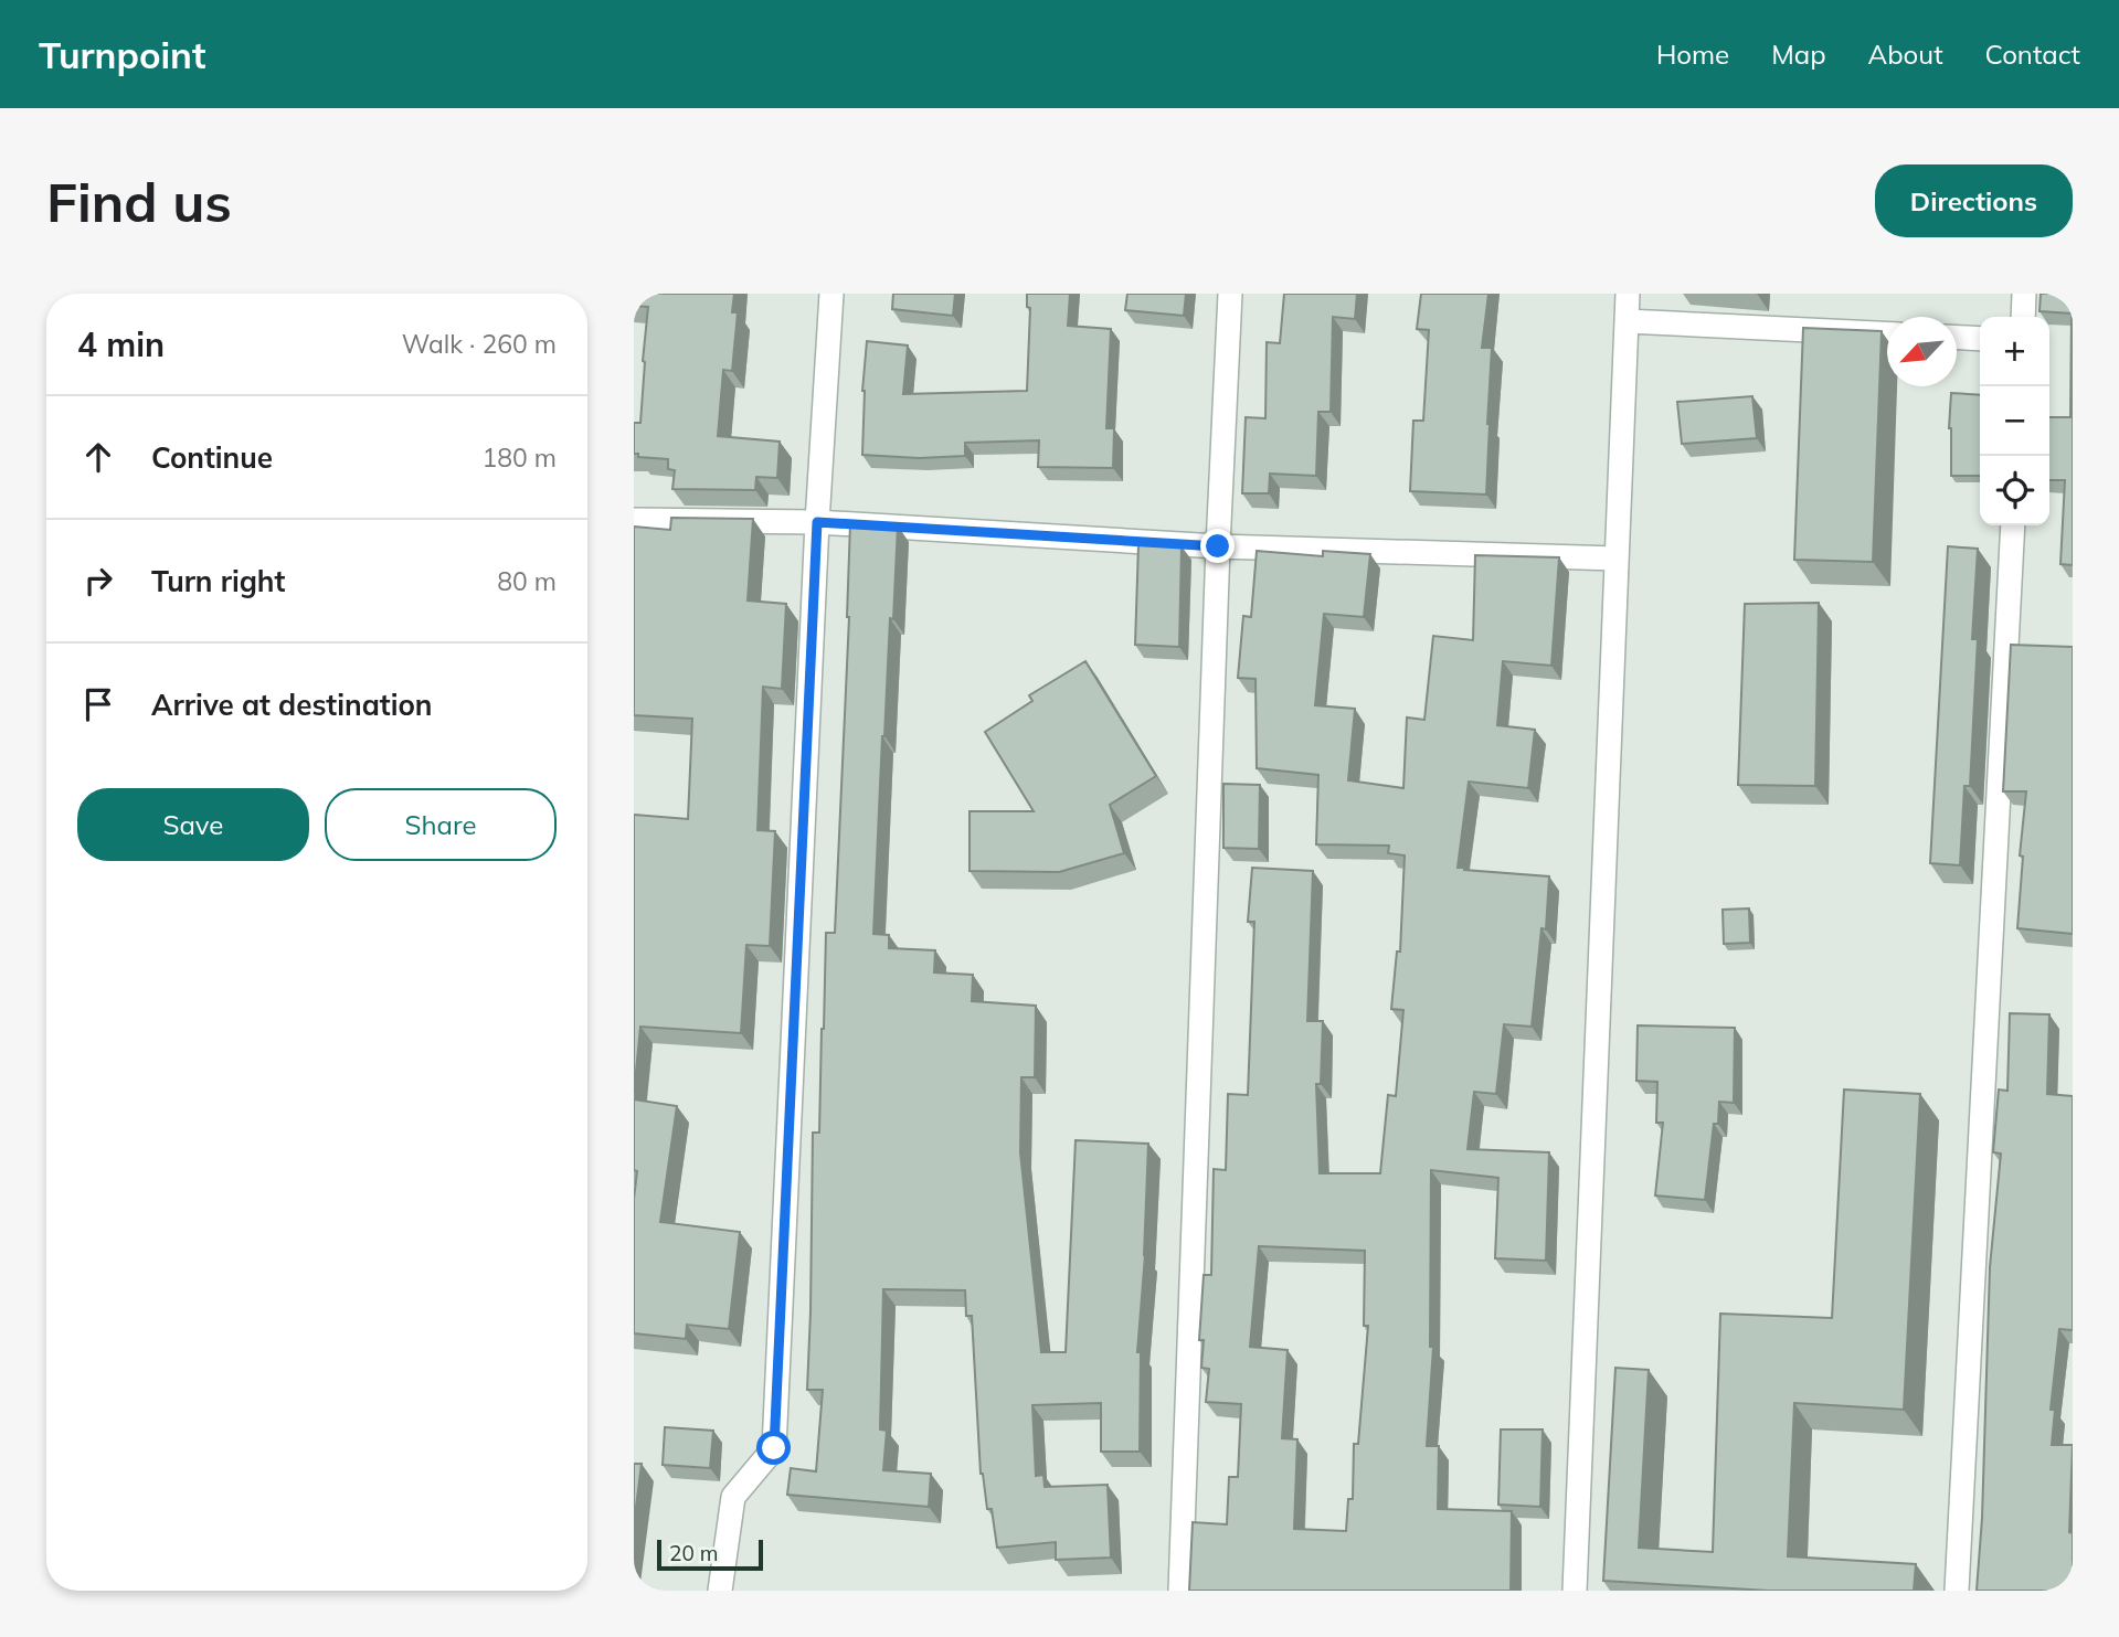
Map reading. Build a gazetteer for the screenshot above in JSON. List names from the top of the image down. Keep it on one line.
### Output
{"scale_bar":"20 m","north":"bottom left","page":{"header":"Turnpoint","nav":["Home","Map","About","Contact"],"buttons":["Directions",["Save","Share"]],"title":"Find us","heading":["4 min","Walk · 260 m"],"map_buttons":["+","−"],"list":[["Continue","180 m"],["Turn right","80 m"],"Arrive at destination"],"scale":"20 m"}}
